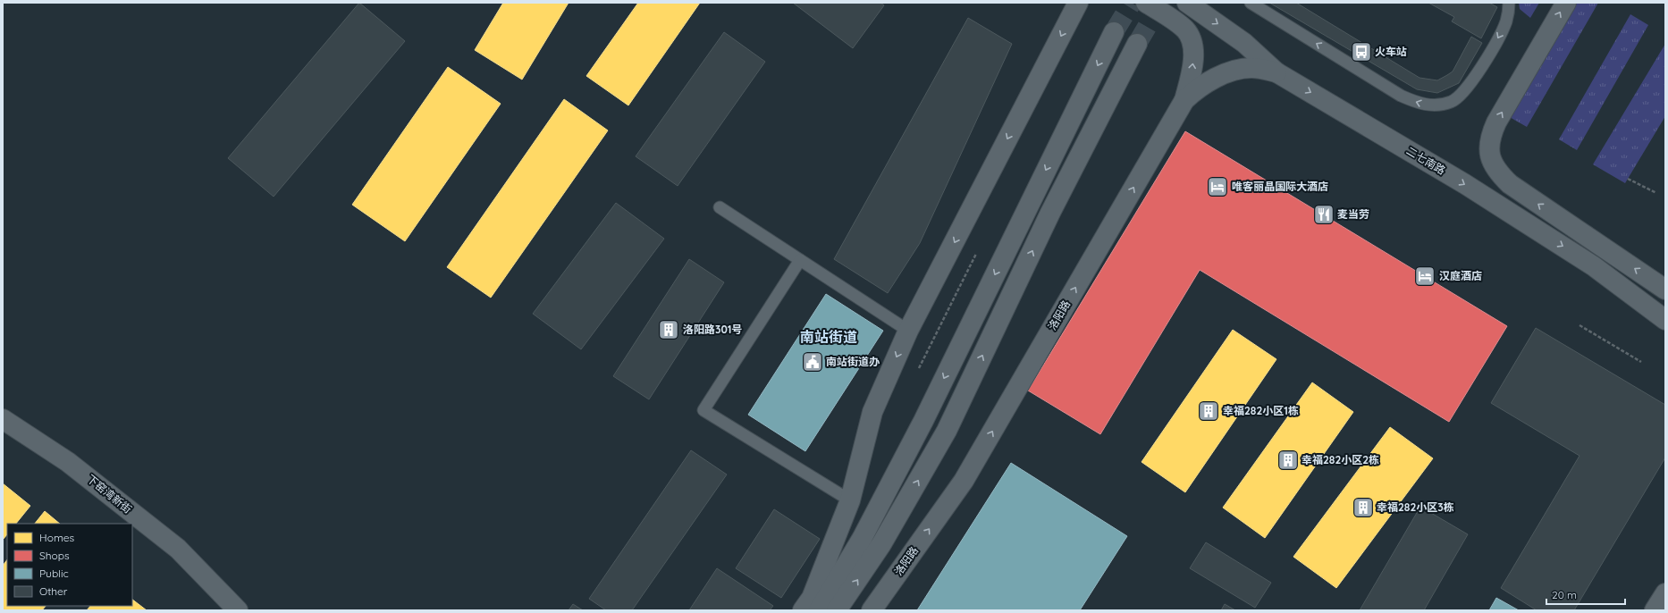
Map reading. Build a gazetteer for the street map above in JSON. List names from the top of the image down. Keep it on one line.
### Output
{"streets":{"main road":["二七南路","洛阳路","下窑湾新街"]},"crossings":[["二七南路","洛阳路"]],"one_way":["二七南路"],"districts":["南站街道"],"places":{"bus stop":["火车站"],"hotel":["唯客丽晶国际大酒店","汉庭酒店"],"restaurant":["麦当劳"],"building":["洛阳路301号","幸福282小区1栋","幸福282小区2栋","幸福282小区3栋"],"public building":["南站街道办"]},"legend":["Homes","Shops","Public","Other"],"scale_bar":"20 m"}
